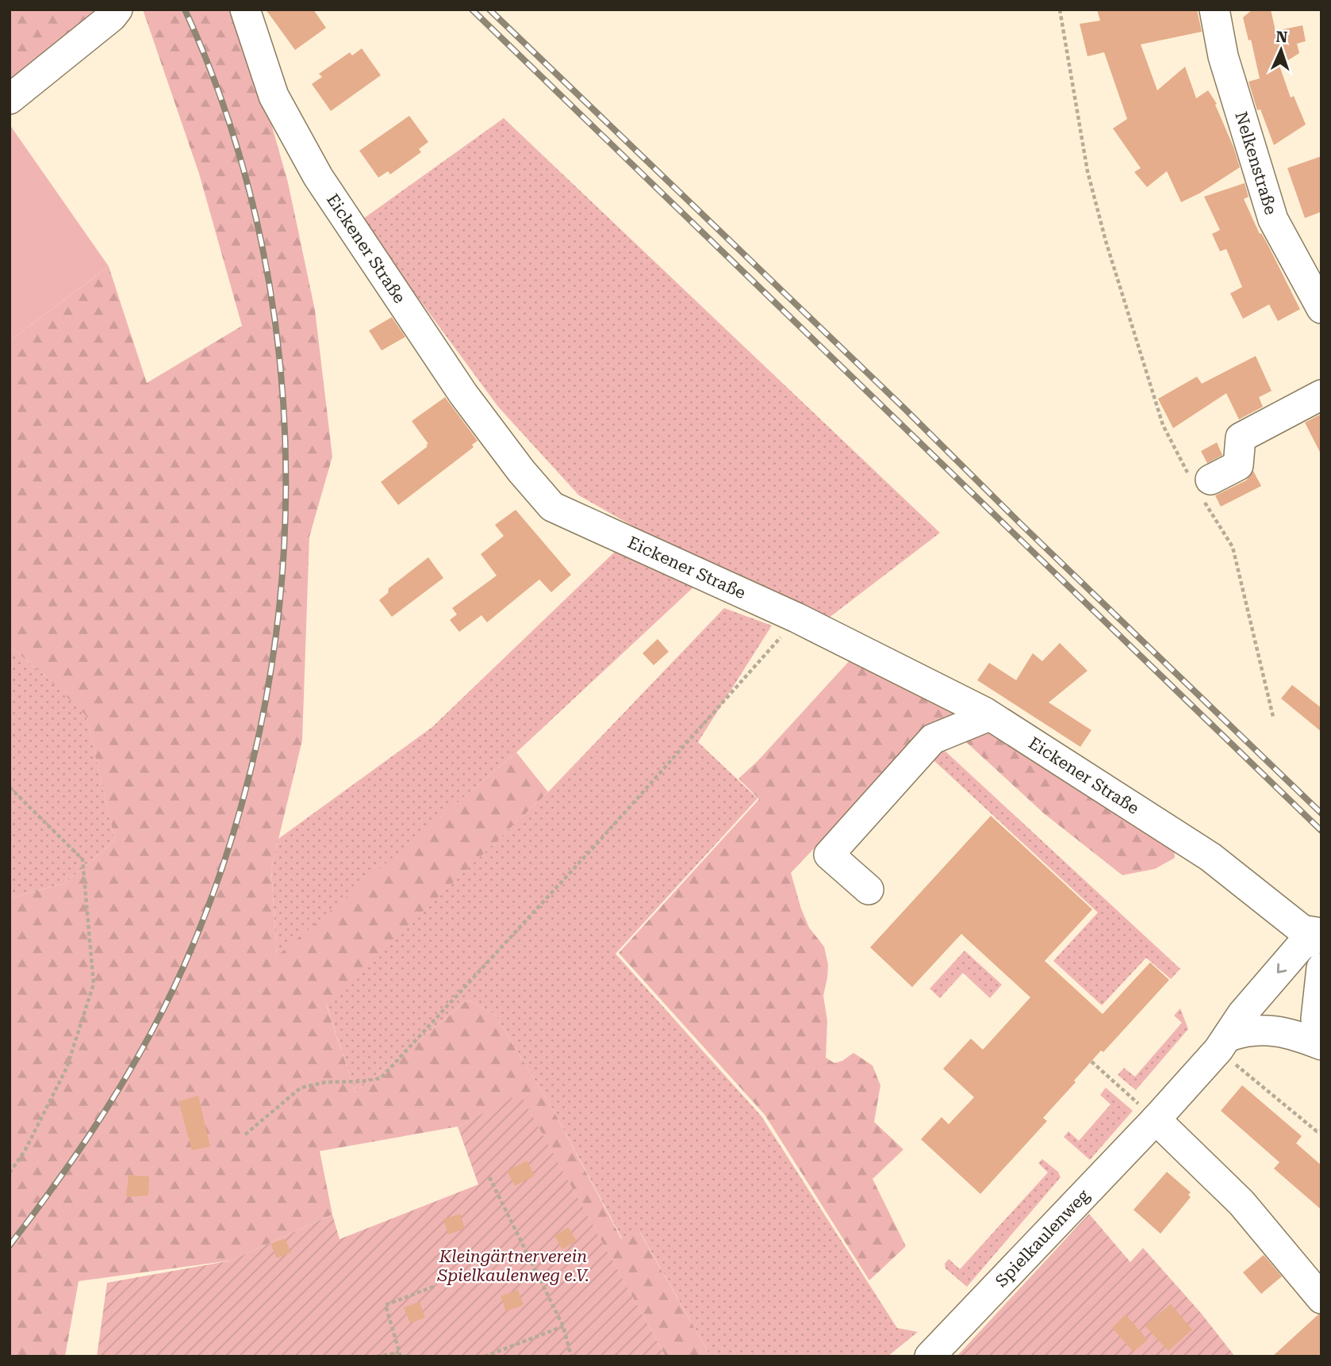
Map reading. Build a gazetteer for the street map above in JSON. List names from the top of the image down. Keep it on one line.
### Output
{"streets":{"street":["Nelkenstraße","Eickener Straße","Spielkaulenweg"]},"crossings":[["Eickener Straße","Spielkaulenweg"]],"parks":["Kleingärtnerverein Spielkaulenweg e.V."],"north":"top"}
